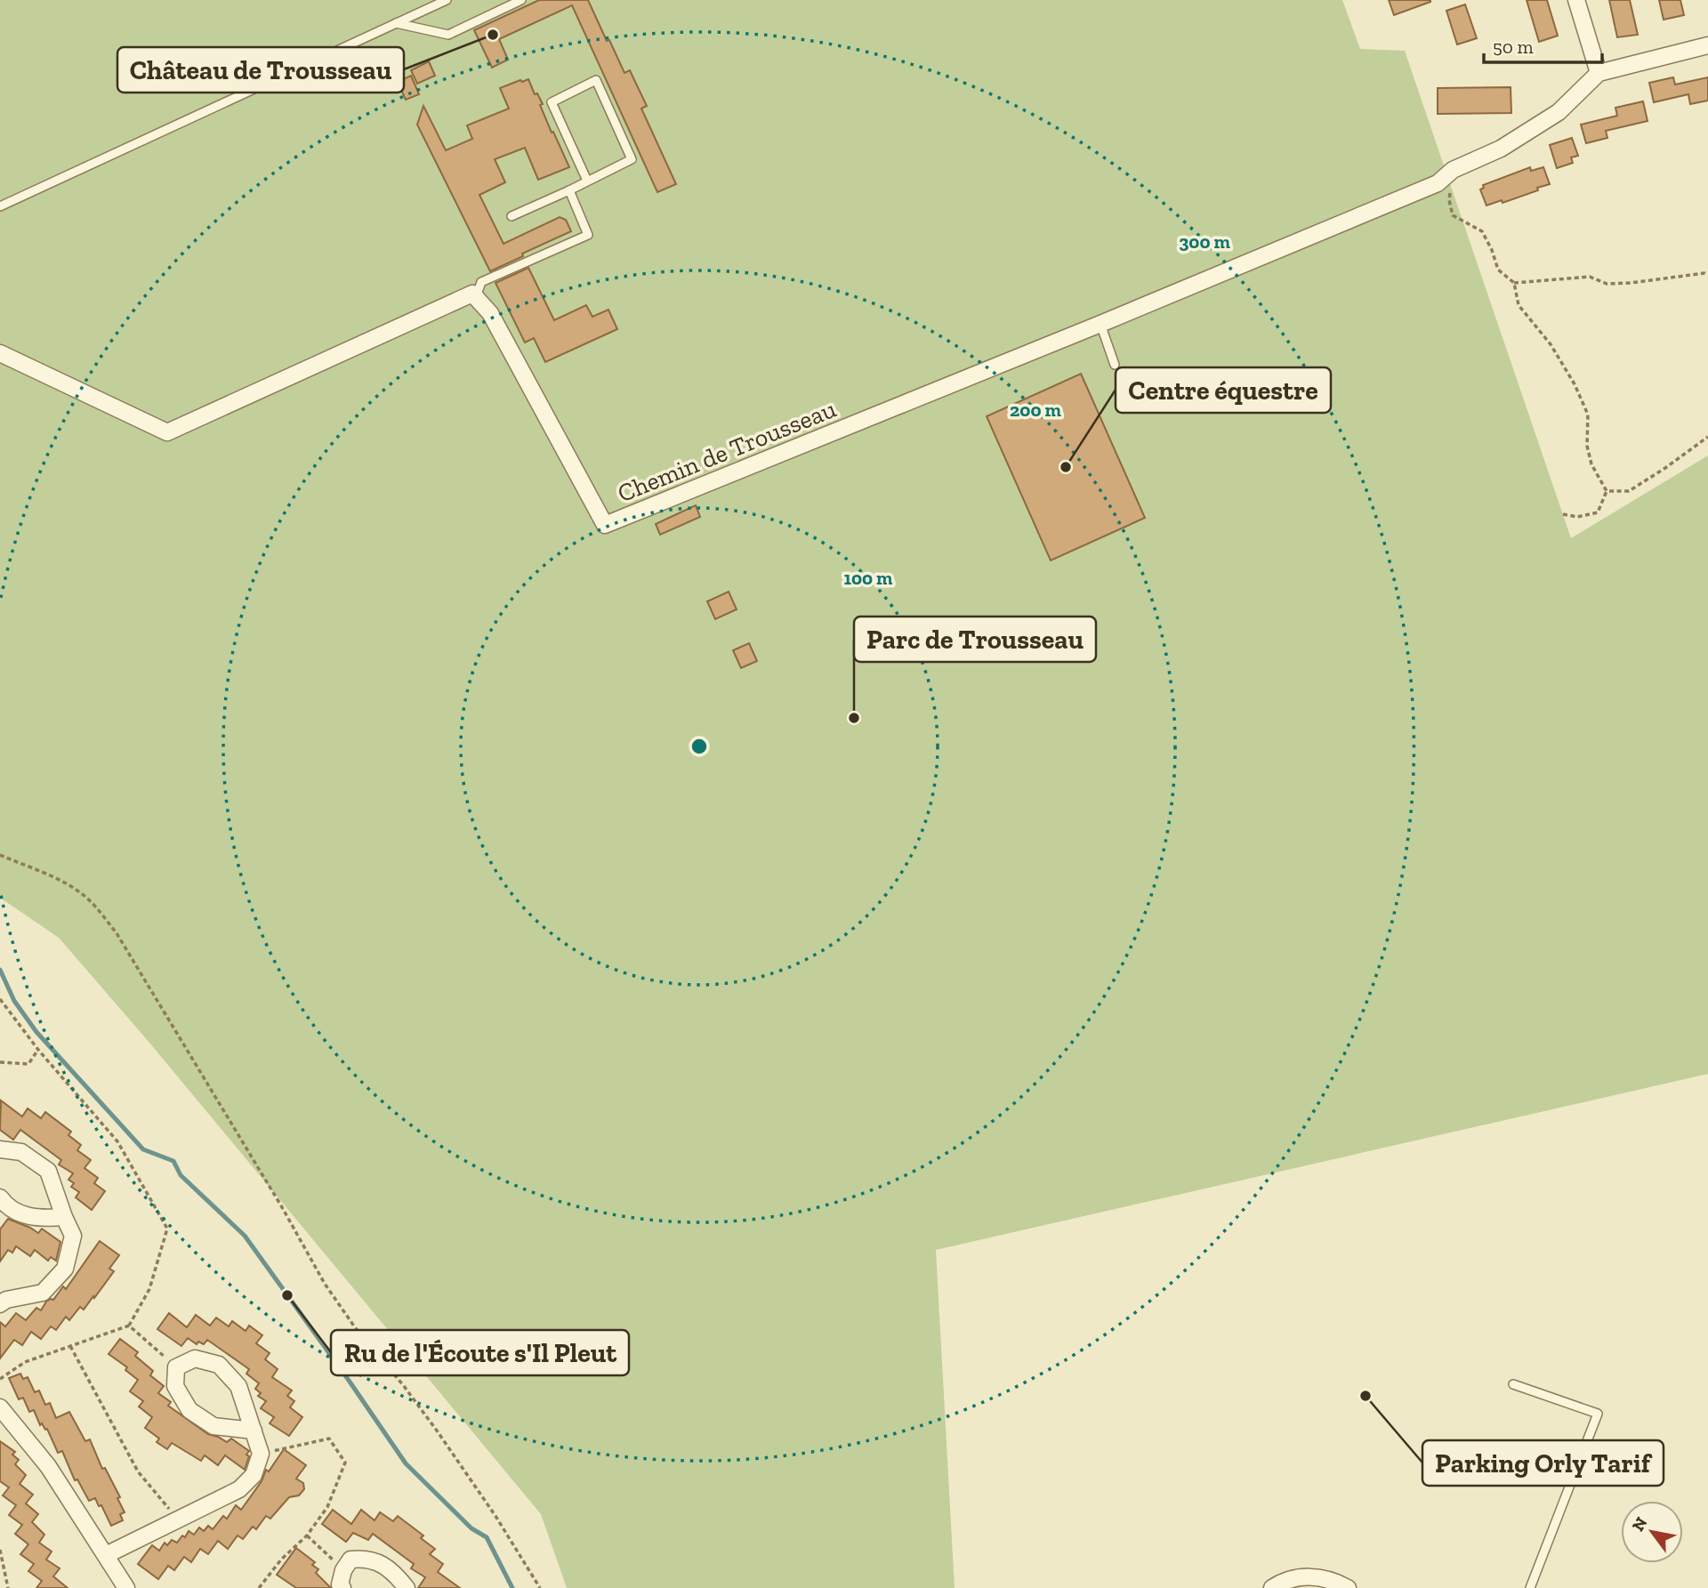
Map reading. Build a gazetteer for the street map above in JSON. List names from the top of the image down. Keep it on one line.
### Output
{"streets":{"street":["Chemin de Trousseau"]},"places":["Château de Trousseau","Centre équestre","Parc de Trousseau","Ru de l'Écoute s'Il Pleut","Parking Orly Tarif"],"scale_bar":"50 m","north":"top left","rings":["300 m","200 m","100 m"]}
